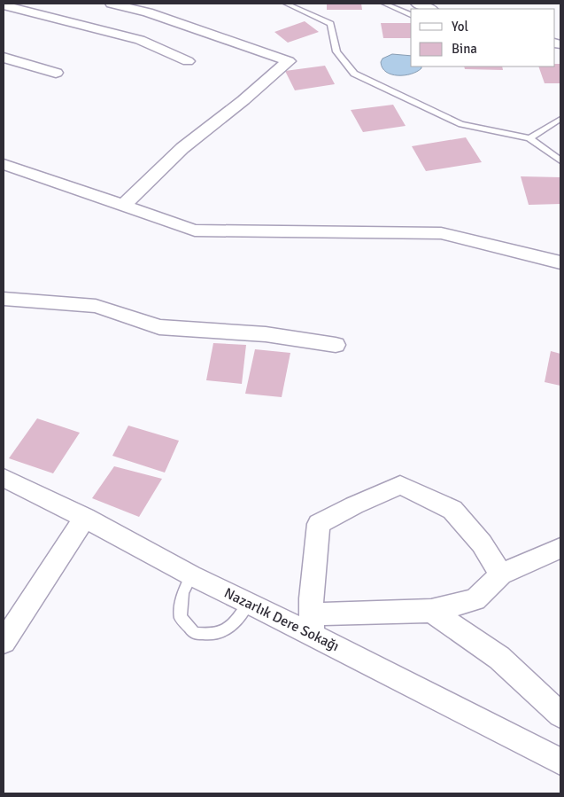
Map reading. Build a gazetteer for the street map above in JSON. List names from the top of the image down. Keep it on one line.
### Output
{"streets":{"street":["Nazarlık Dere Sokağı"]},"legend":["Yol","Bina"]}
